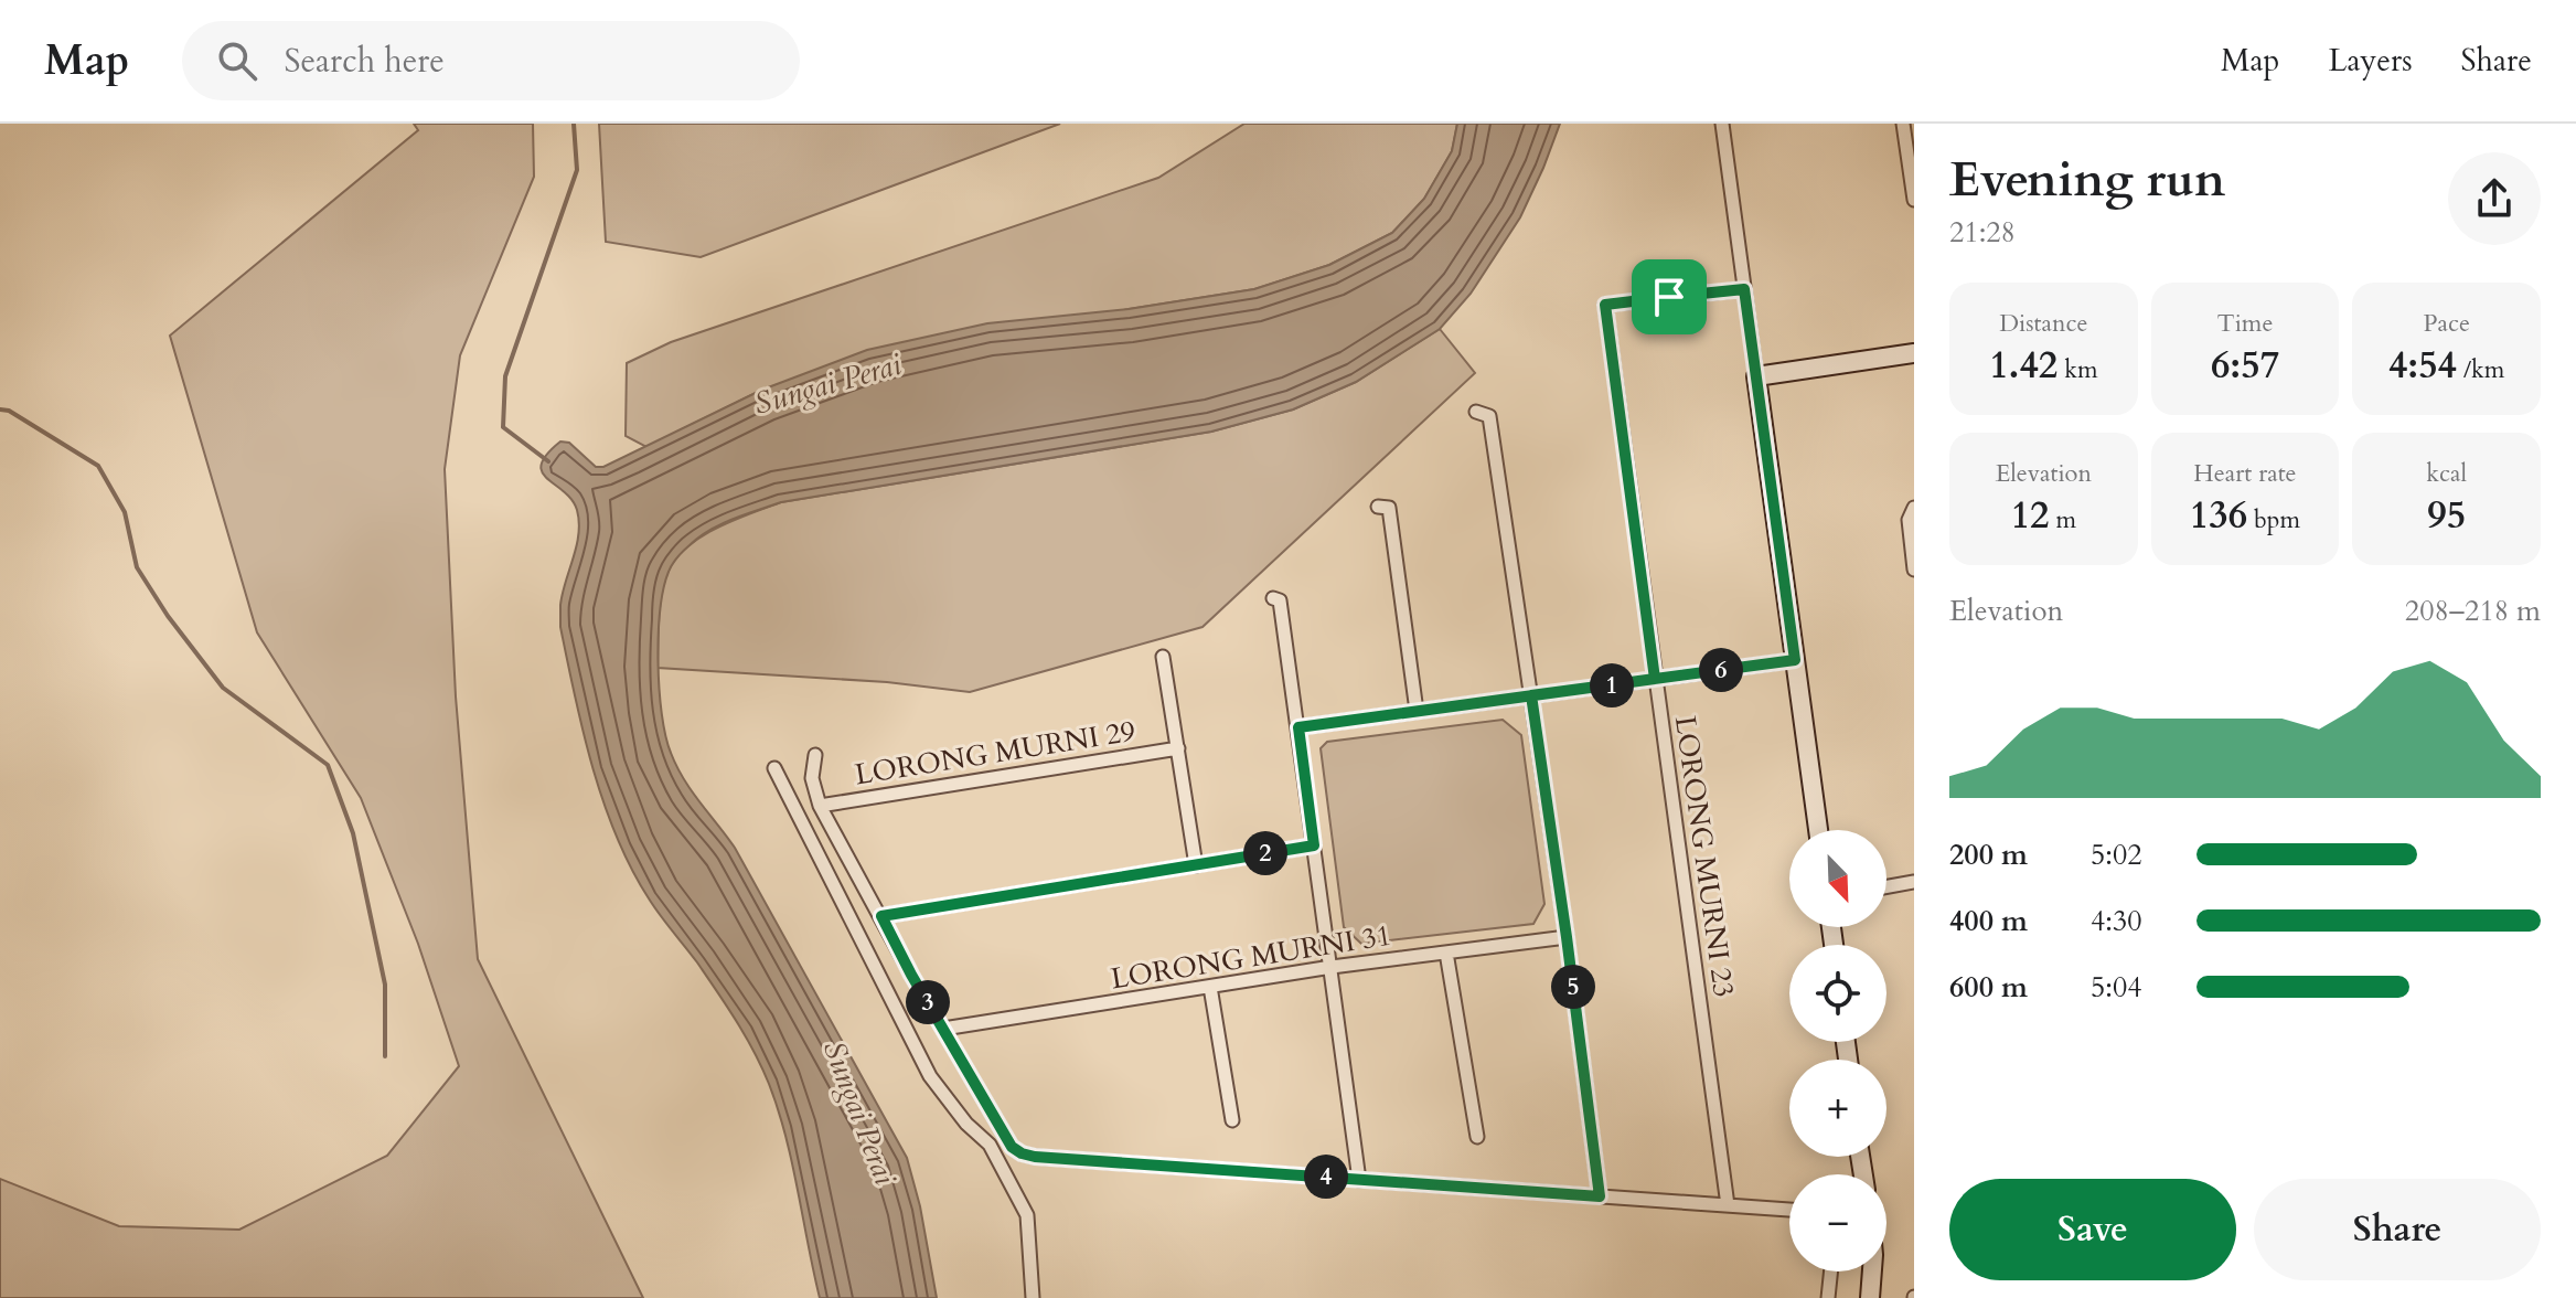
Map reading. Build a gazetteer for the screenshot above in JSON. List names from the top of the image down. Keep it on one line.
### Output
{"streets":{"street":["LORONG MURNI 29","LORONG MURNI 23","LORONG MURNI 31"]},"water":["Sungai Perai"],"north":"bottom right","page":{"header":"Map","search":"Search here","nav":["Map","Layers","Share"],"heading":["Evening run","21:28"],"stats":[["Distance","1.42 km"],["Time","6:57"],["Pace","4:54 /km"],["Elevation","12 m"],["Heart rate","136 bpm"],["kcal","95"]],"chart":["Elevation","208–218 m"],"pins":["6","1","2","5","3","4"],"list":[{"name":"200 m","note":"5:02"},{"name":"400 m","note":"4:30"},{"name":"600 m","note":"5:04"}],"map_buttons":["+","−"],"buttons":["Save","Share"]}}
